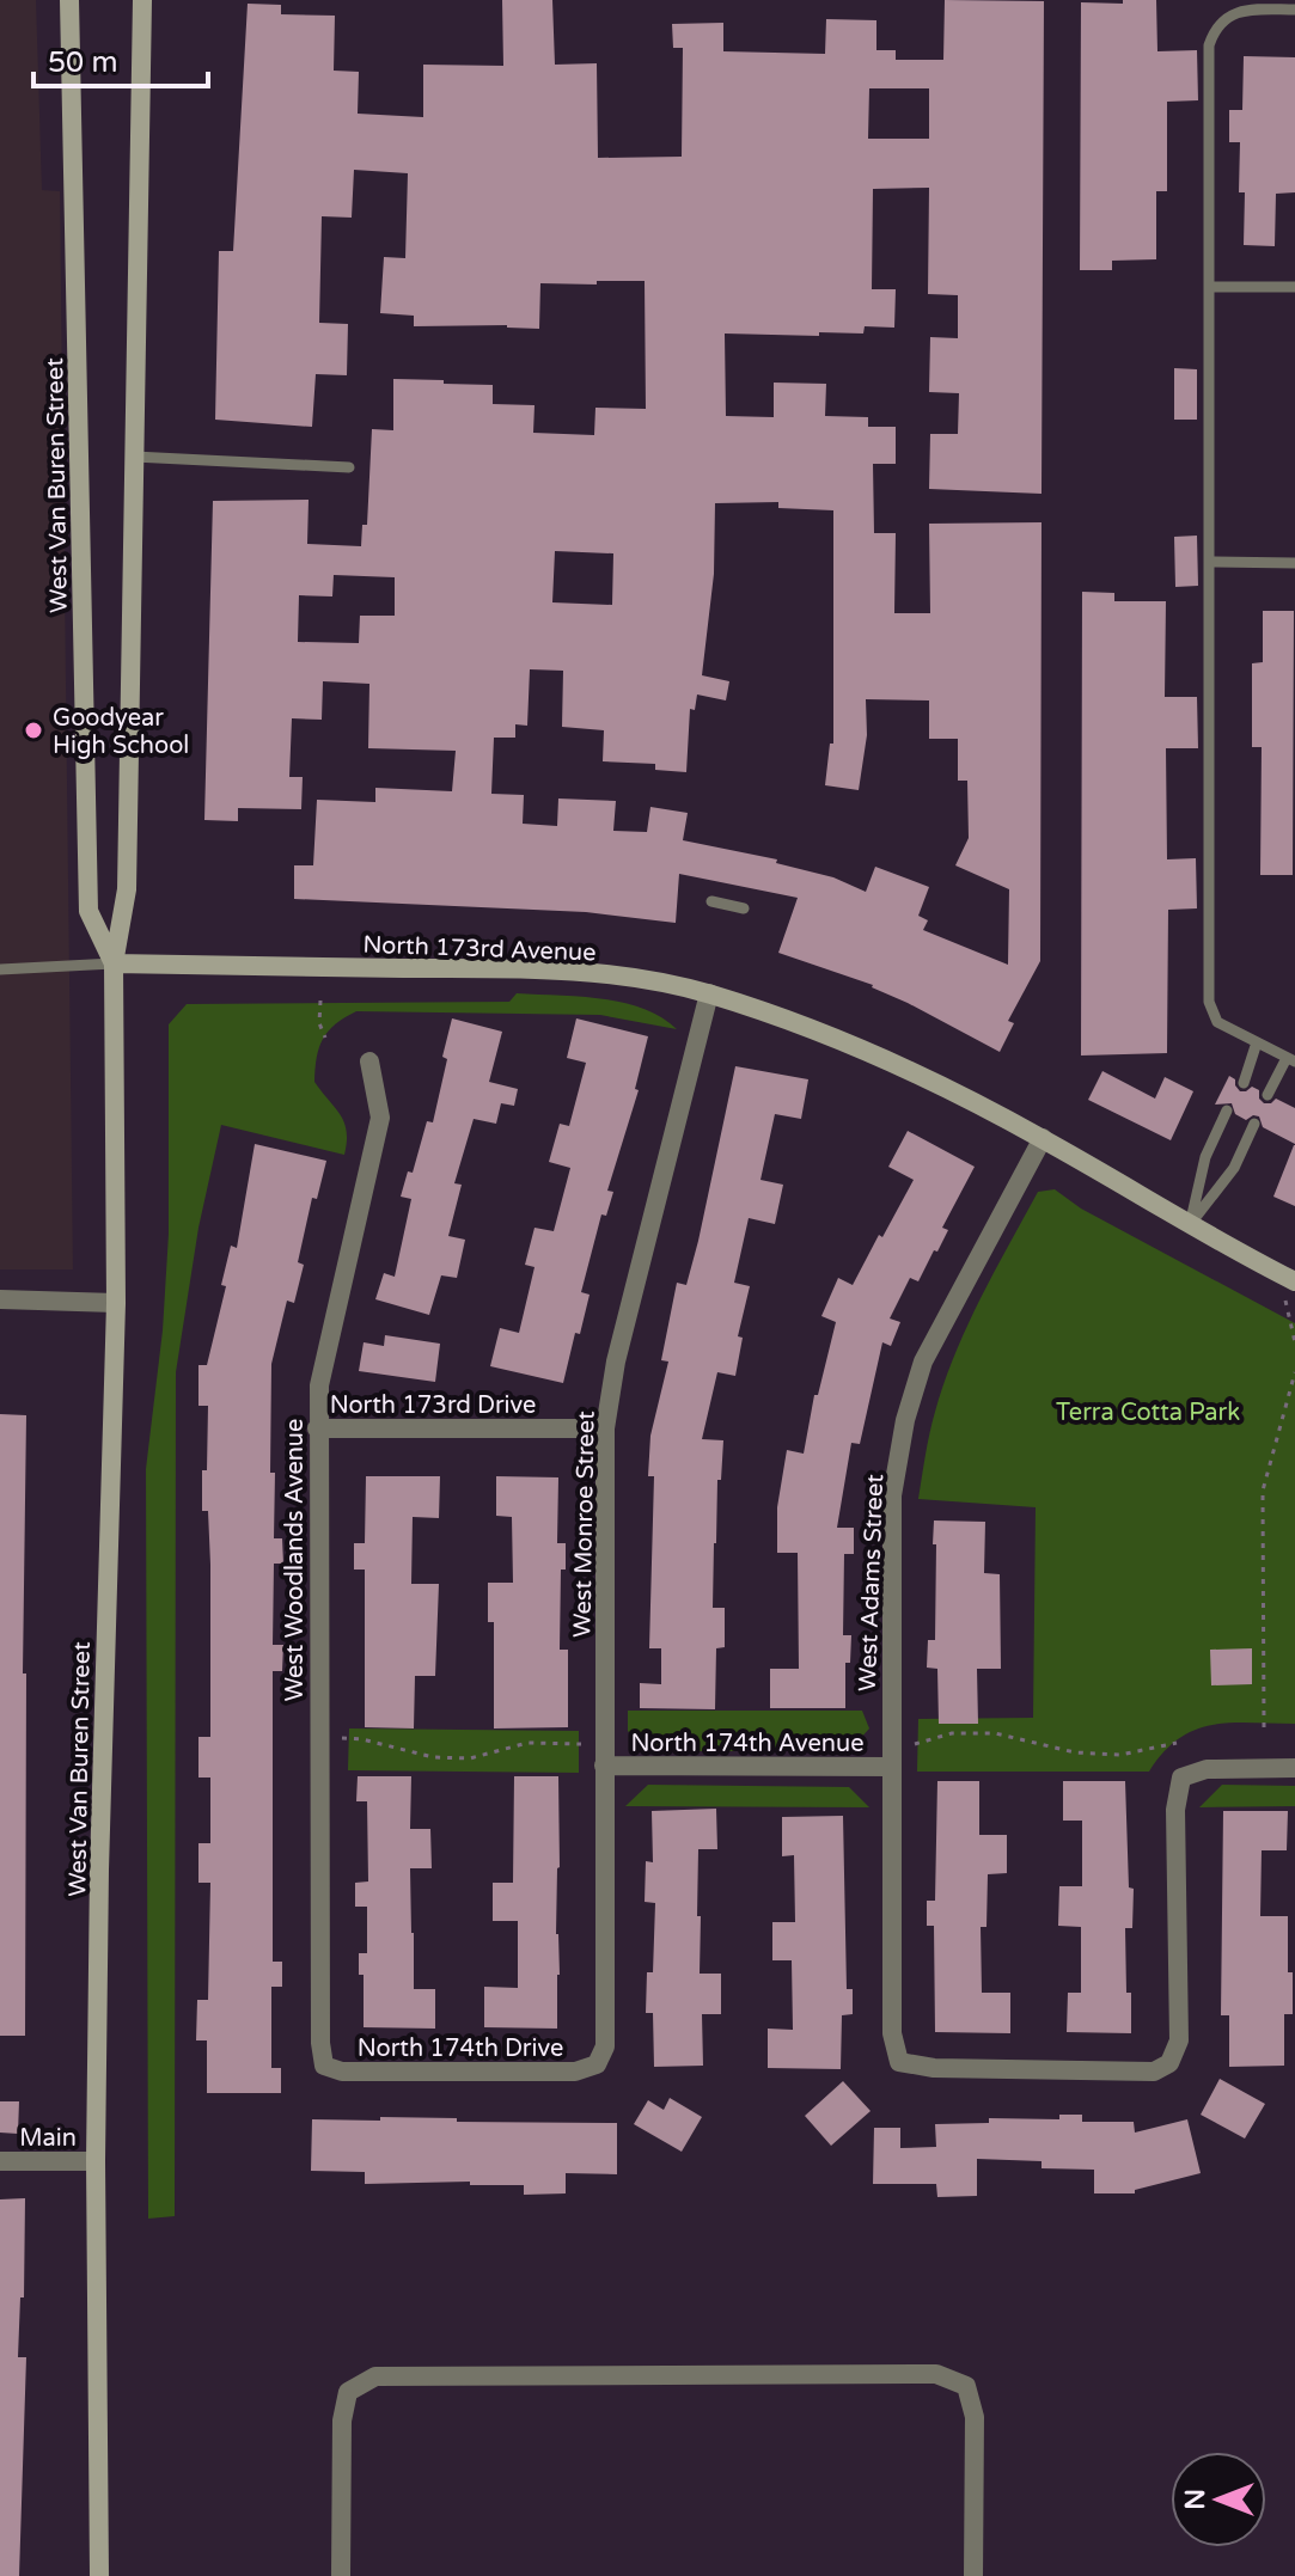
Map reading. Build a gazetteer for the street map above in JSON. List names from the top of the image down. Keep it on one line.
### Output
{"streets":{"main road":["West Van Buren Street","North 173rd Avenue"],"street":["North 173rd Drive","West Monroe Street","West Woodlands Avenue","West Adams Street","North 174th Avenue","North 174th Drive","Main"]},"crossings":[["West Van Buren Street","North 173rd Avenue"],["West Van Buren Street","Main"],["North 173rd Avenue","West Monroe Street"],["North 173rd Avenue","West Adams Street"],["North 173rd Drive","West Monroe Street"],["North 173rd Drive","West Woodlands Avenue"],["West Monroe Street","North 174th Avenue"],["West Monroe Street","North 174th Drive"],["West Woodlands Avenue","North 174th Drive"],["West Adams Street","North 174th Avenue"]],"parks":["Terra Cotta Park"],"places":["Goodyear High School"],"scale_bar":"50 m","north":"left"}
